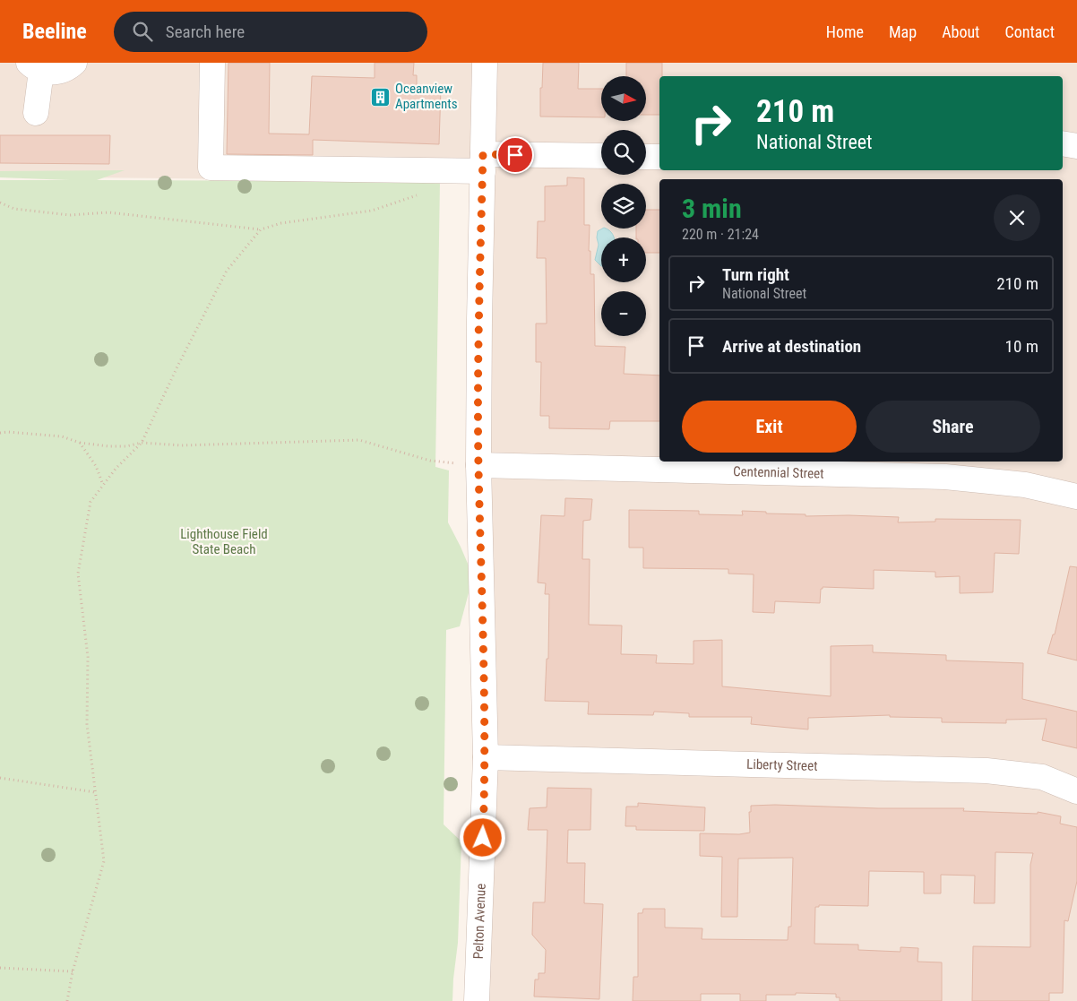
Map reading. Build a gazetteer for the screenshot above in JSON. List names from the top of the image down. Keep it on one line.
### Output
{"streets":{"street":["Centennial Street","Liberty Street","Pelton Avenue"]},"crossings":[["Centennial Street","Pelton Avenue"],["Liberty Street","Pelton Avenue"]],"parks":["Lighthouse Field State Beach"],"places":{"building":["Oceanview Apartments"]},"north":"right","page":{"header":"Beeline","search":"Search here","nav":["Home","Map","About","Contact"],"map_buttons":["+","−"],"turn":["210 m","National Street"],"heading":["3 min","220 m · 21:24"],"list":[{"name":"Turn right","note":"National Street","value":"210 m"},{"name":"Arrive at destination","value":"10 m"}],"buttons":["Exit","Share"]}}
